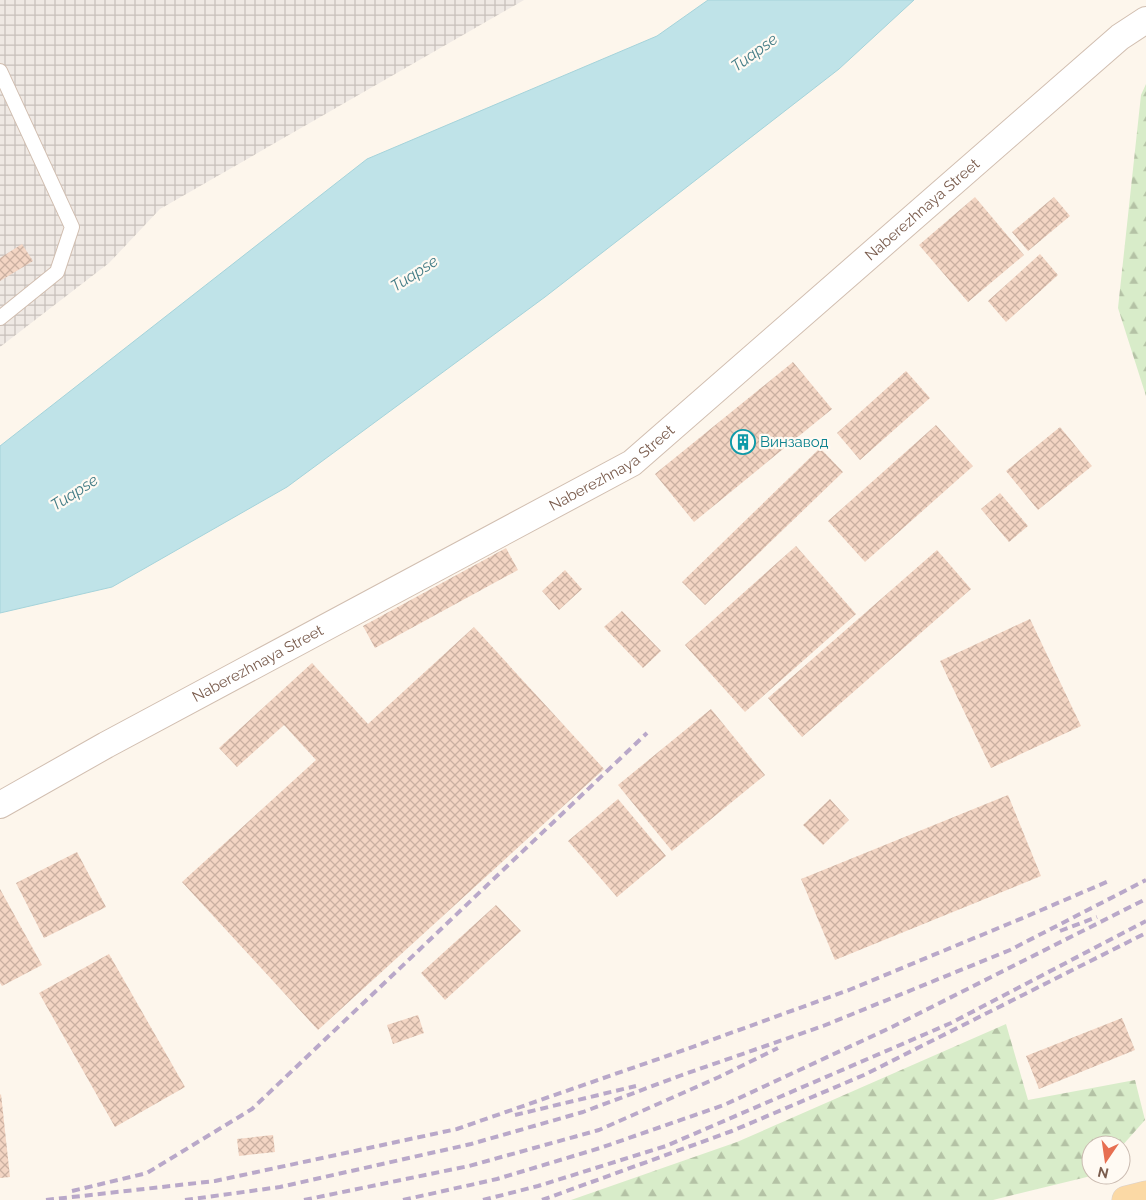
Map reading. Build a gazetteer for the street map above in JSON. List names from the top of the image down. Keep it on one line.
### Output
{"streets":{"street":["Naberezhnaya Street"]},"water":["Tuapse"],"places":{"building":["Винзавод"]},"north":"bottom"}
